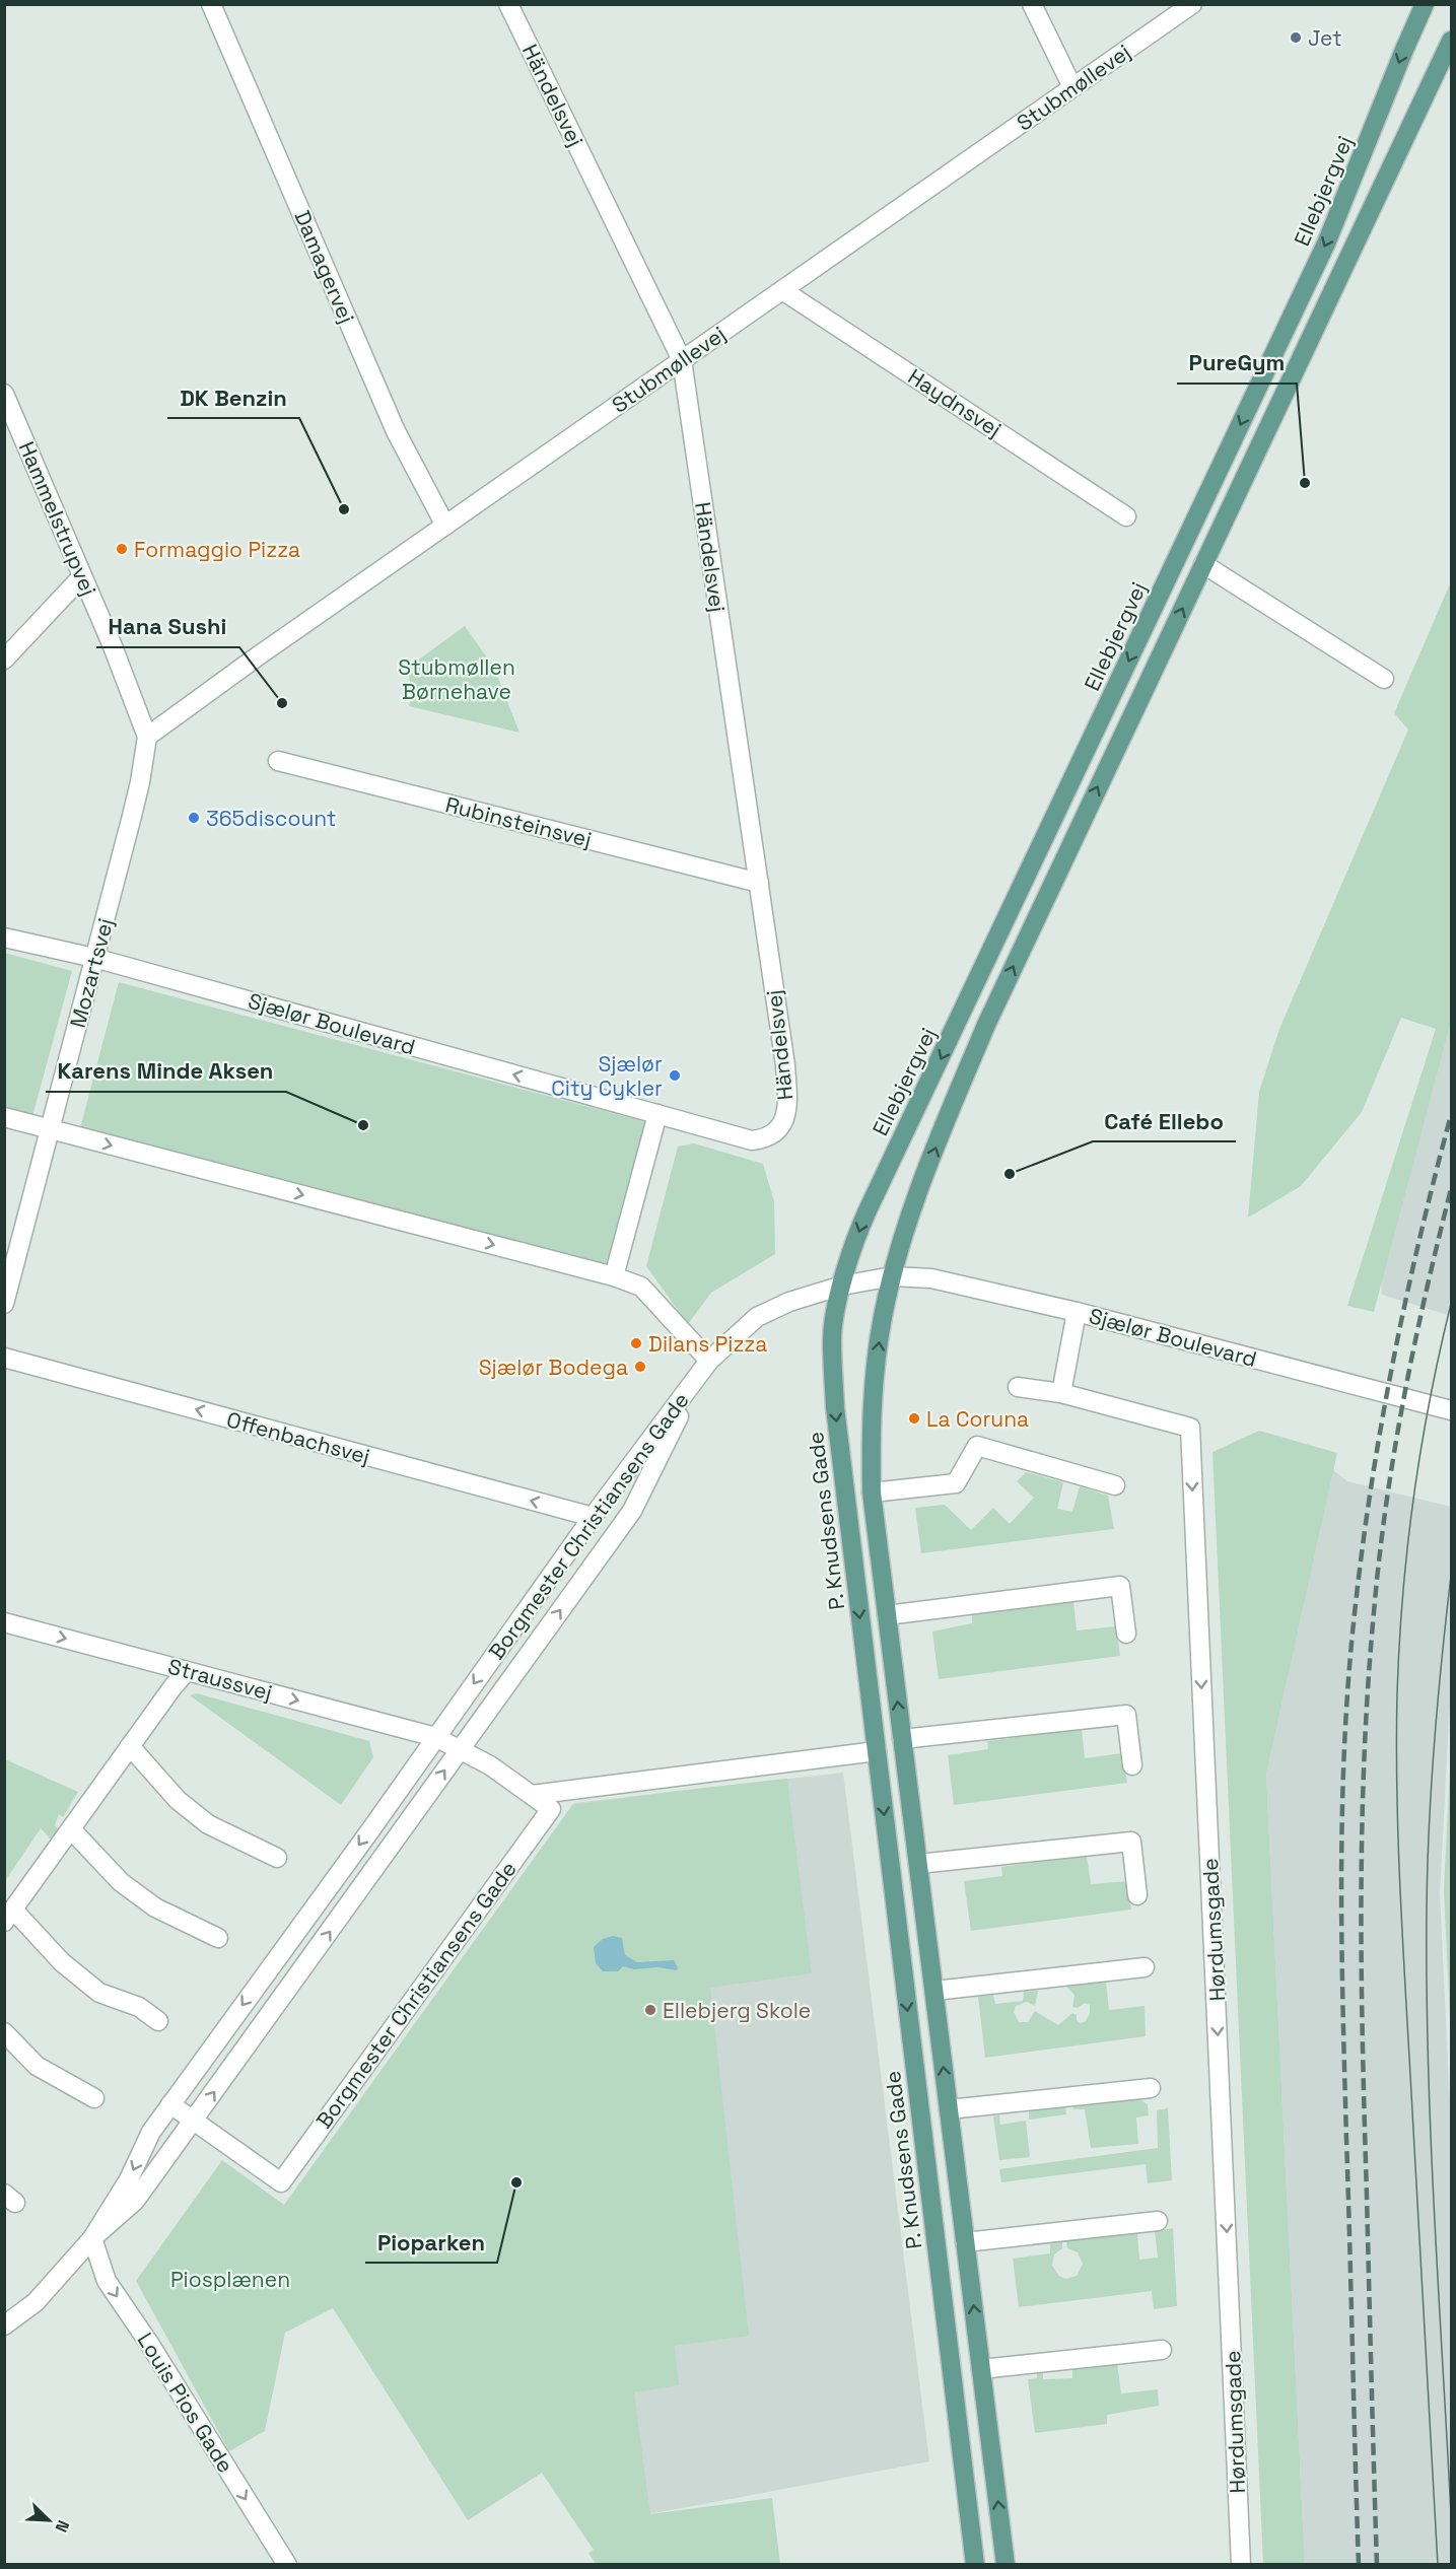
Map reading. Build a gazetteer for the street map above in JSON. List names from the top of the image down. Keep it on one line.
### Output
{"streets":{"main road":["Ellebjergvej","P. Knudsens Gade"],"street":["Stubmøllevej","Händelsvej","Damagervej","Haydnsvej","Hammelstrupvej","Rubinsteinsvej","Mozartsvej","Sjælør Boulevard","Offenbachsvej","Borgmester Christiansens Gade","Straussvej","Hørdumsgade","Louis Pios Gade"]},"crossings":[["Stubmøllevej","Händelsvej"],["Stubmøllevej","Damagervej"],["Stubmøllevej","Haydnsvej"],["Stubmøllevej","Hammelstrupvej"],["Stubmøllevej","Mozartsvej"],["Händelsvej","Rubinsteinsvej"],["Händelsvej","Sjælør Boulevard"],["Ellebjergvej","P. Knudsens Gade"],["Ellebjergvej","Borgmester Christiansens Gade"],["Hammelstrupvej","Mozartsvej"],["Mozartsvej","Sjælør Boulevard"],["Sjælør Boulevard","Borgmester Christiansens Gade"],["Offenbachsvej","Borgmester Christiansens Gade"],["P. Knudsens Gade","Borgmester Christiansens Gade"],["Borgmester Christiansens Gade","Straussvej"],["Borgmester Christiansens Gade","Louis Pios Gade"]],"one_way":["Sjælør Boulevard","Offenbachsvej","Hørdumsgade","Louis Pios Gade"],"parks":["Stubmøllen Børnehave","Piosplænen"],"places":["Jet","PureGym","DK Benzin","Formaggio Pizza","Hana Sushi","365discount","Sjælør City Cykler","Karens Minde Aksen","Café Ellebo","Dilans Pizza","Sjælør Bodega","La Coruna","Ellebjerg Skole","Pioparken"],"north":"bottom right"}
